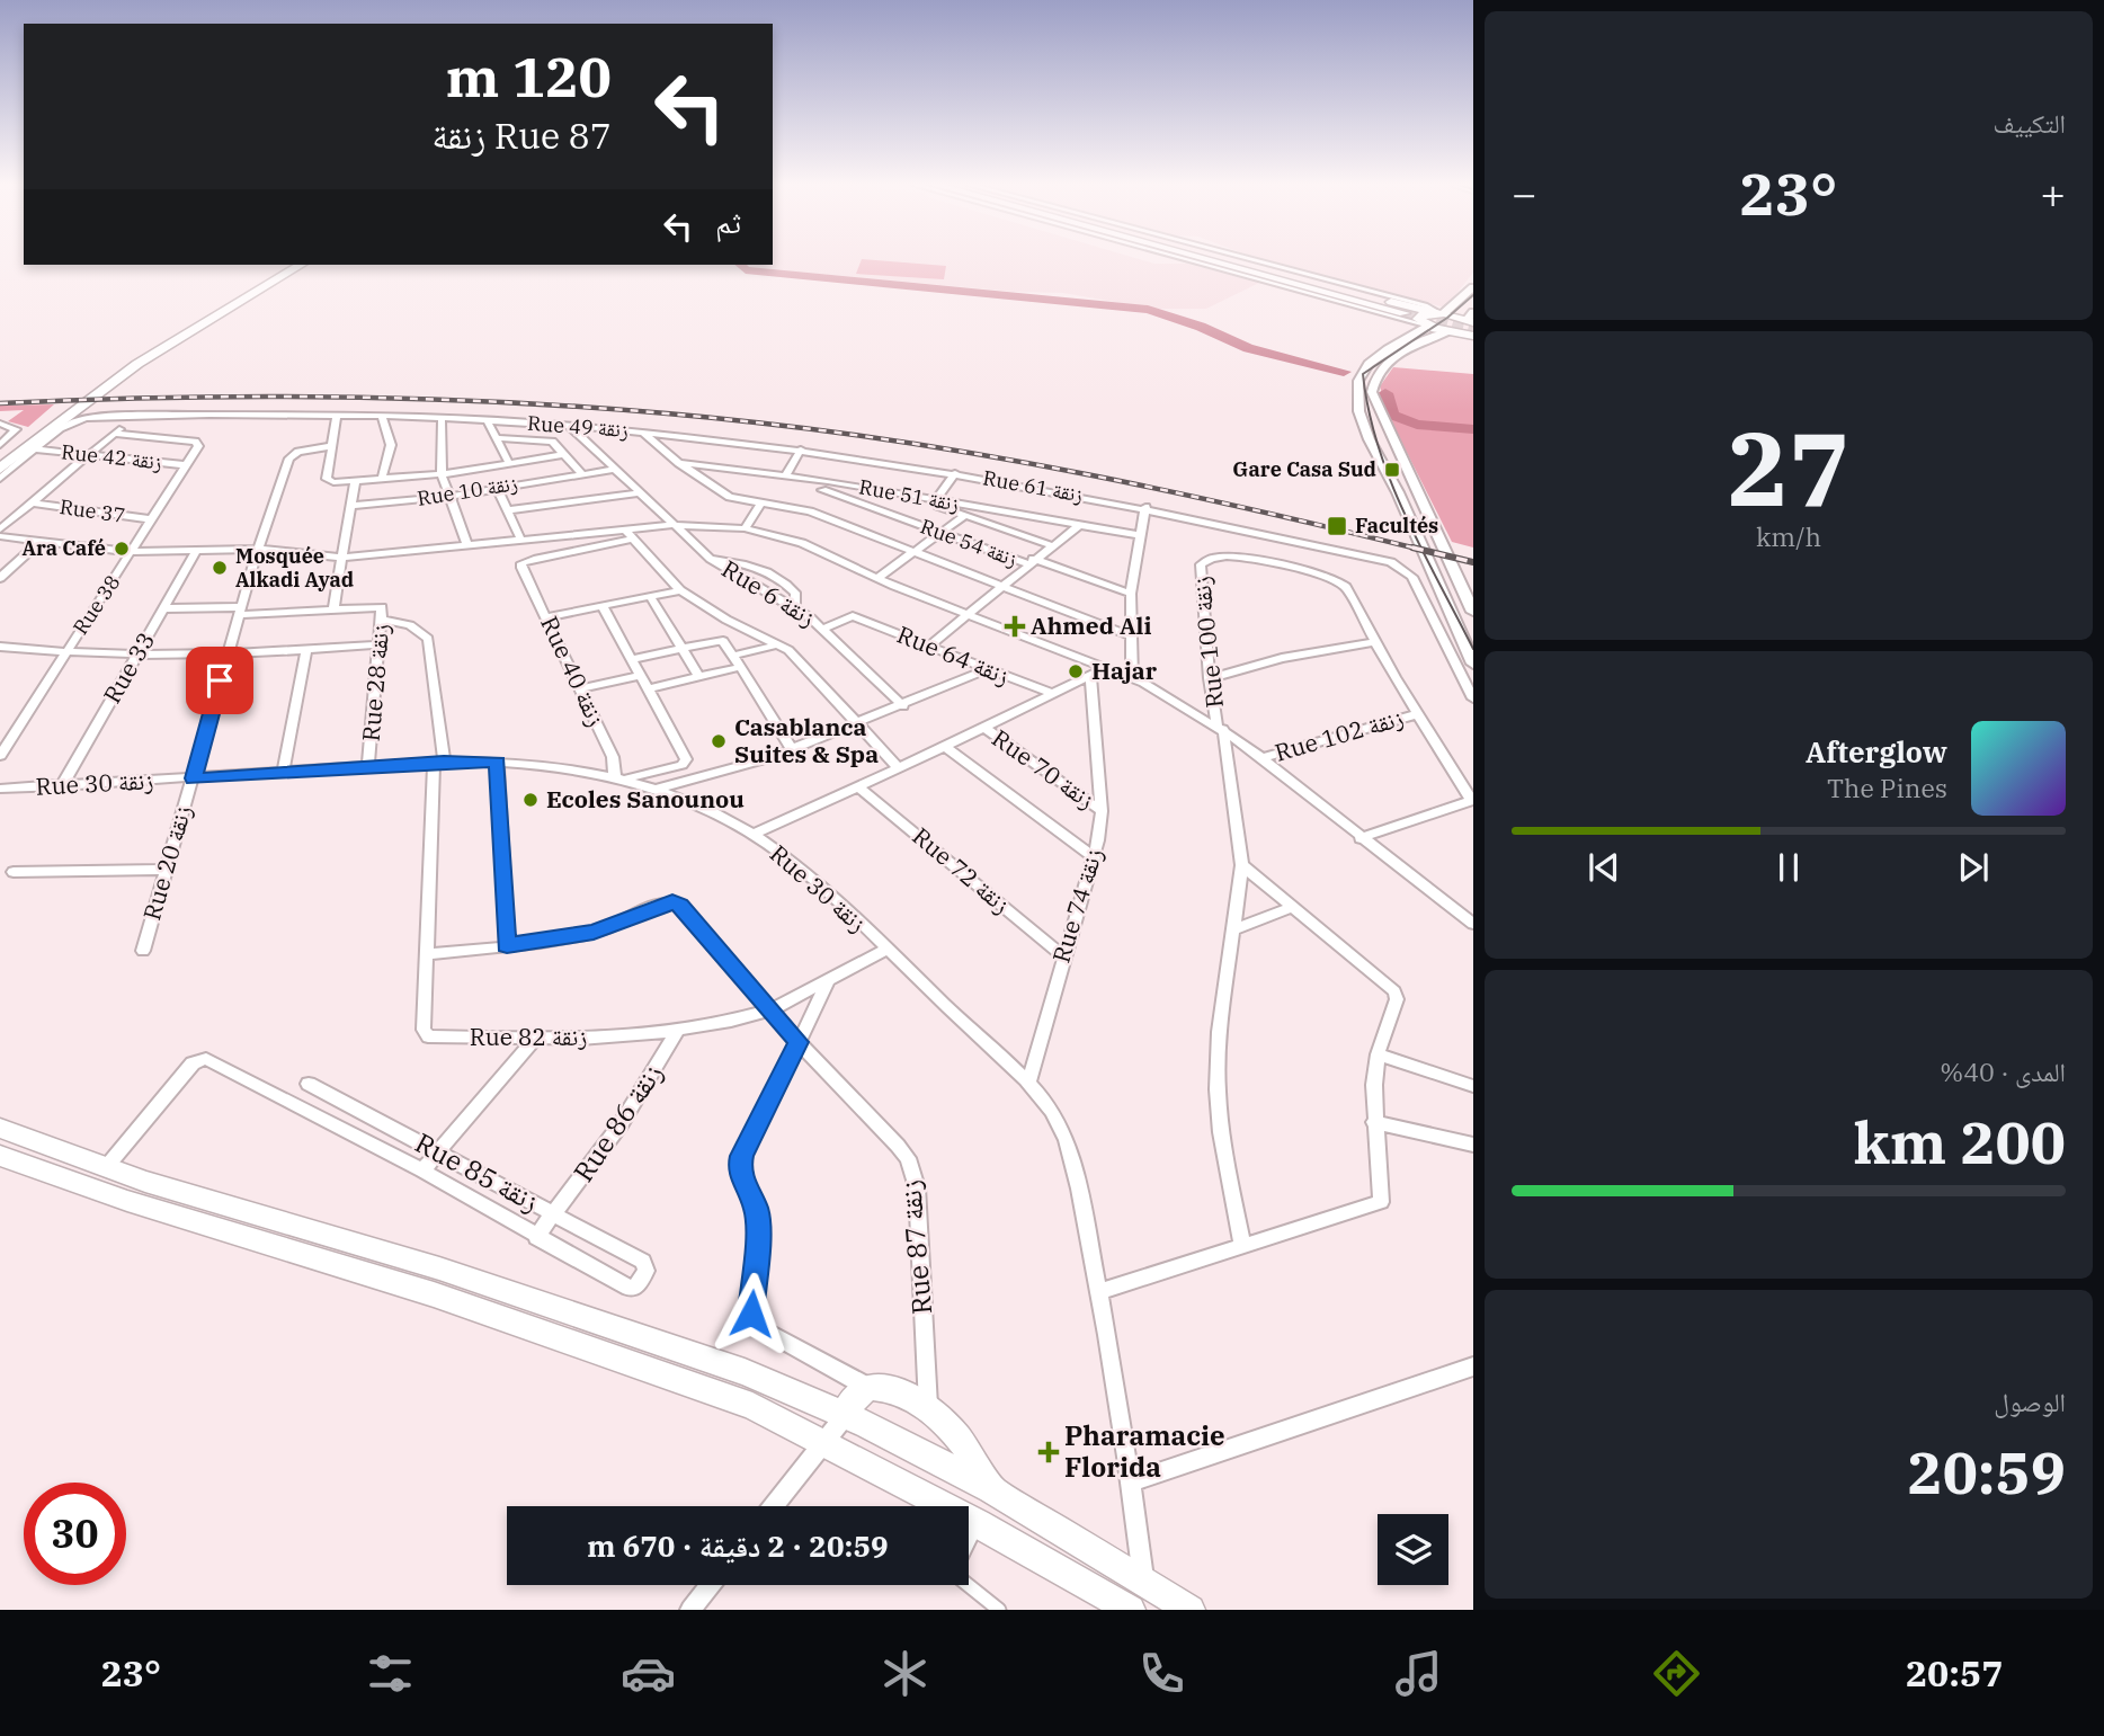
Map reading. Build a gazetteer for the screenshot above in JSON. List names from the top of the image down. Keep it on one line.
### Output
{"streets":{"street":["Rue 49 زنقة","Rue 42 زنقة","Rue 61 زنقة","Rue 10 زنقة","Rue 51 زنقة","Rue 37","Rue 54 زنقة","Rue 6 زنقة","Rue 38","Rue 100 زنقة","Rue 64 زنقة","Rue 33","Rue 40 زنقة","Rue 28 زنقة","Rue 102 زنقة","Rue 70 زنقة","Rue 30 زنقة","Rue 20 زنقة","Rue 72 زنقة","Rue 74 زنقة","Rue 82 زنقة","Rue 86 زنقة","Rue 85 زنقة","Rue 87 زنقة"]},"crossings":[["Rue 49 زنقة","Rue 42 زنقة"],["Rue 49 زنقة","Rue 61 زنقة"],["Rue 49 زنقة","Rue 51 زنقة"],["Rue 49 زنقة","Rue 6 زنقة"],["Rue 42 زنقة","Rue 38"],["Rue 10 زنقة","Rue 6 زنقة"],["Rue 51 زنقة","Rue 54 زنقة"],["Rue 37","Rue 38"],["Rue 6 زنقة","Rue 64 زنقة"],["Rue 33","Rue 30 زنقة"],["Rue 40 زنقة","Rue 30 زنقة"],["Rue 28 زنقة","Rue 30 زنقة"],["Rue 28 زنقة","Rue 82 زنقة"],["Rue 70 زنقة","Rue 74 زنقة"],["Rue 30 زنقة","Rue 20 زنقة"],["Rue 30 زنقة","Rue 74 زنقة"],["Rue 30 زنقة","Rue 82 زنقة"],["Rue 72 زنقة","Rue 74 زنقة"],["Rue 82 زنقة","Rue 86 زنقة"],["Rue 82 زنقة","Rue 87 زنقة"],["Rue 86 زنقة","Rue 85 زنقة"]],"places":{"transit":["Gare Casa Sud","Facultés"],"other":["Ara Café","Mosquée Alkadi Ayad","Hajar","Casablanca Suites & Spa","Ecoles Sanounou"],"health":["Ahmed Ali","Pharamacie Florida"]},"page":{"tile":["التكييف",["27","km/h"],["المدى · 40%","200 km"],["الوصول","20:59"]],"turn":["120 m","Rue 87 زنقة"],"heat":["−","23°","+"],"then":"ثم","song":["Afterglow","The Pines"],"limit":"30","trip":"20:59 · 2 دقيقة · 670 m","tabs":["20:57","23°"]}}
